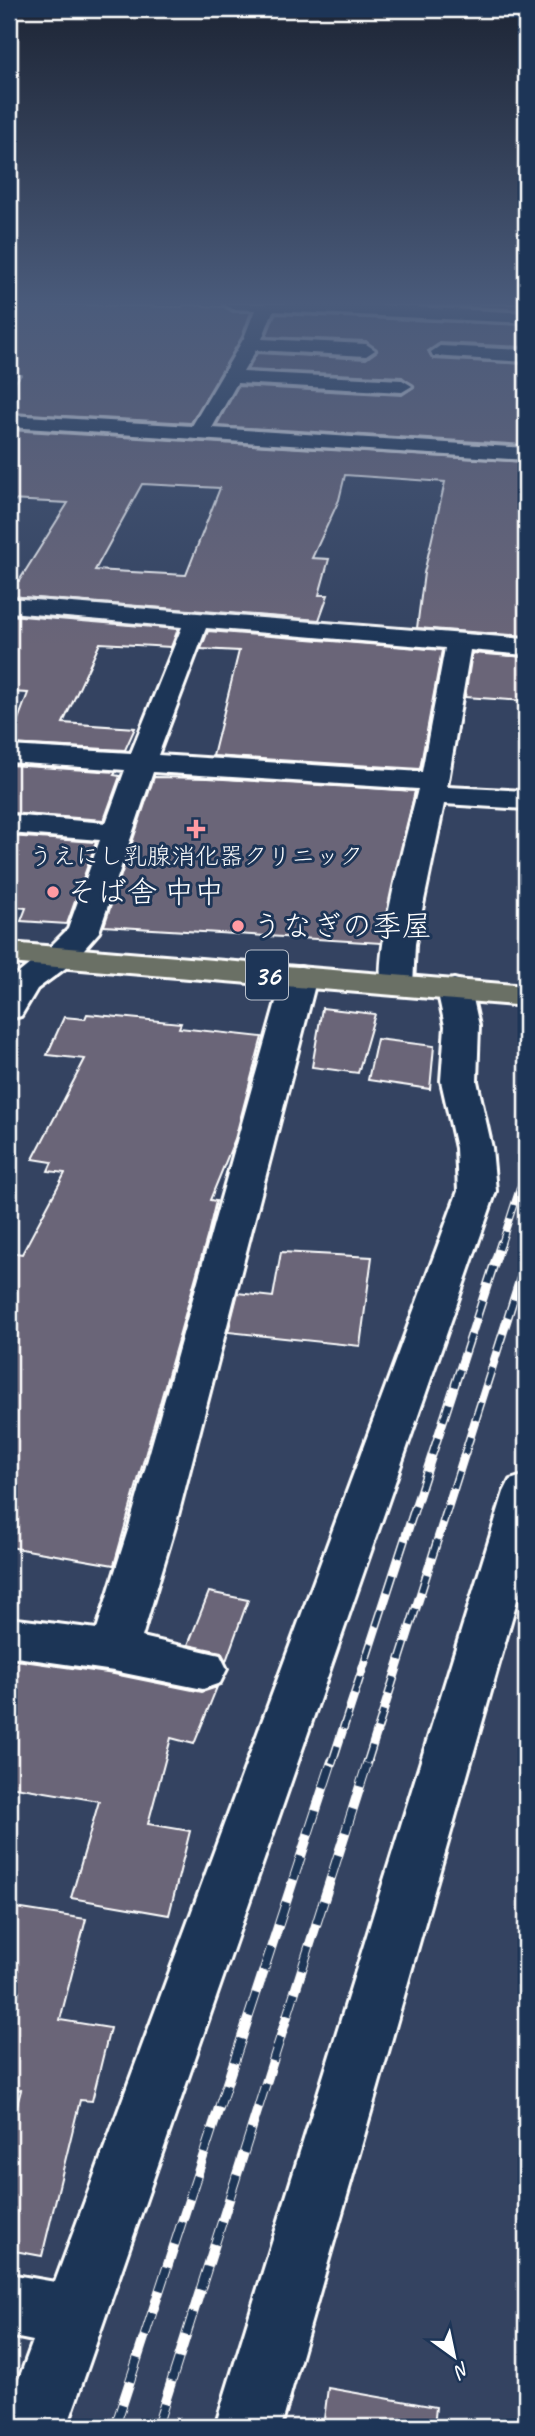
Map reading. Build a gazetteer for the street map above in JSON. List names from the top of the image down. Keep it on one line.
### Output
{"streets":{"main road":["36"]},"places":{"health":["うえにし乳腺消化器クリニック"],"other":["そば舎 中中","うなぎの季屋"]},"north":"bottom right"}
